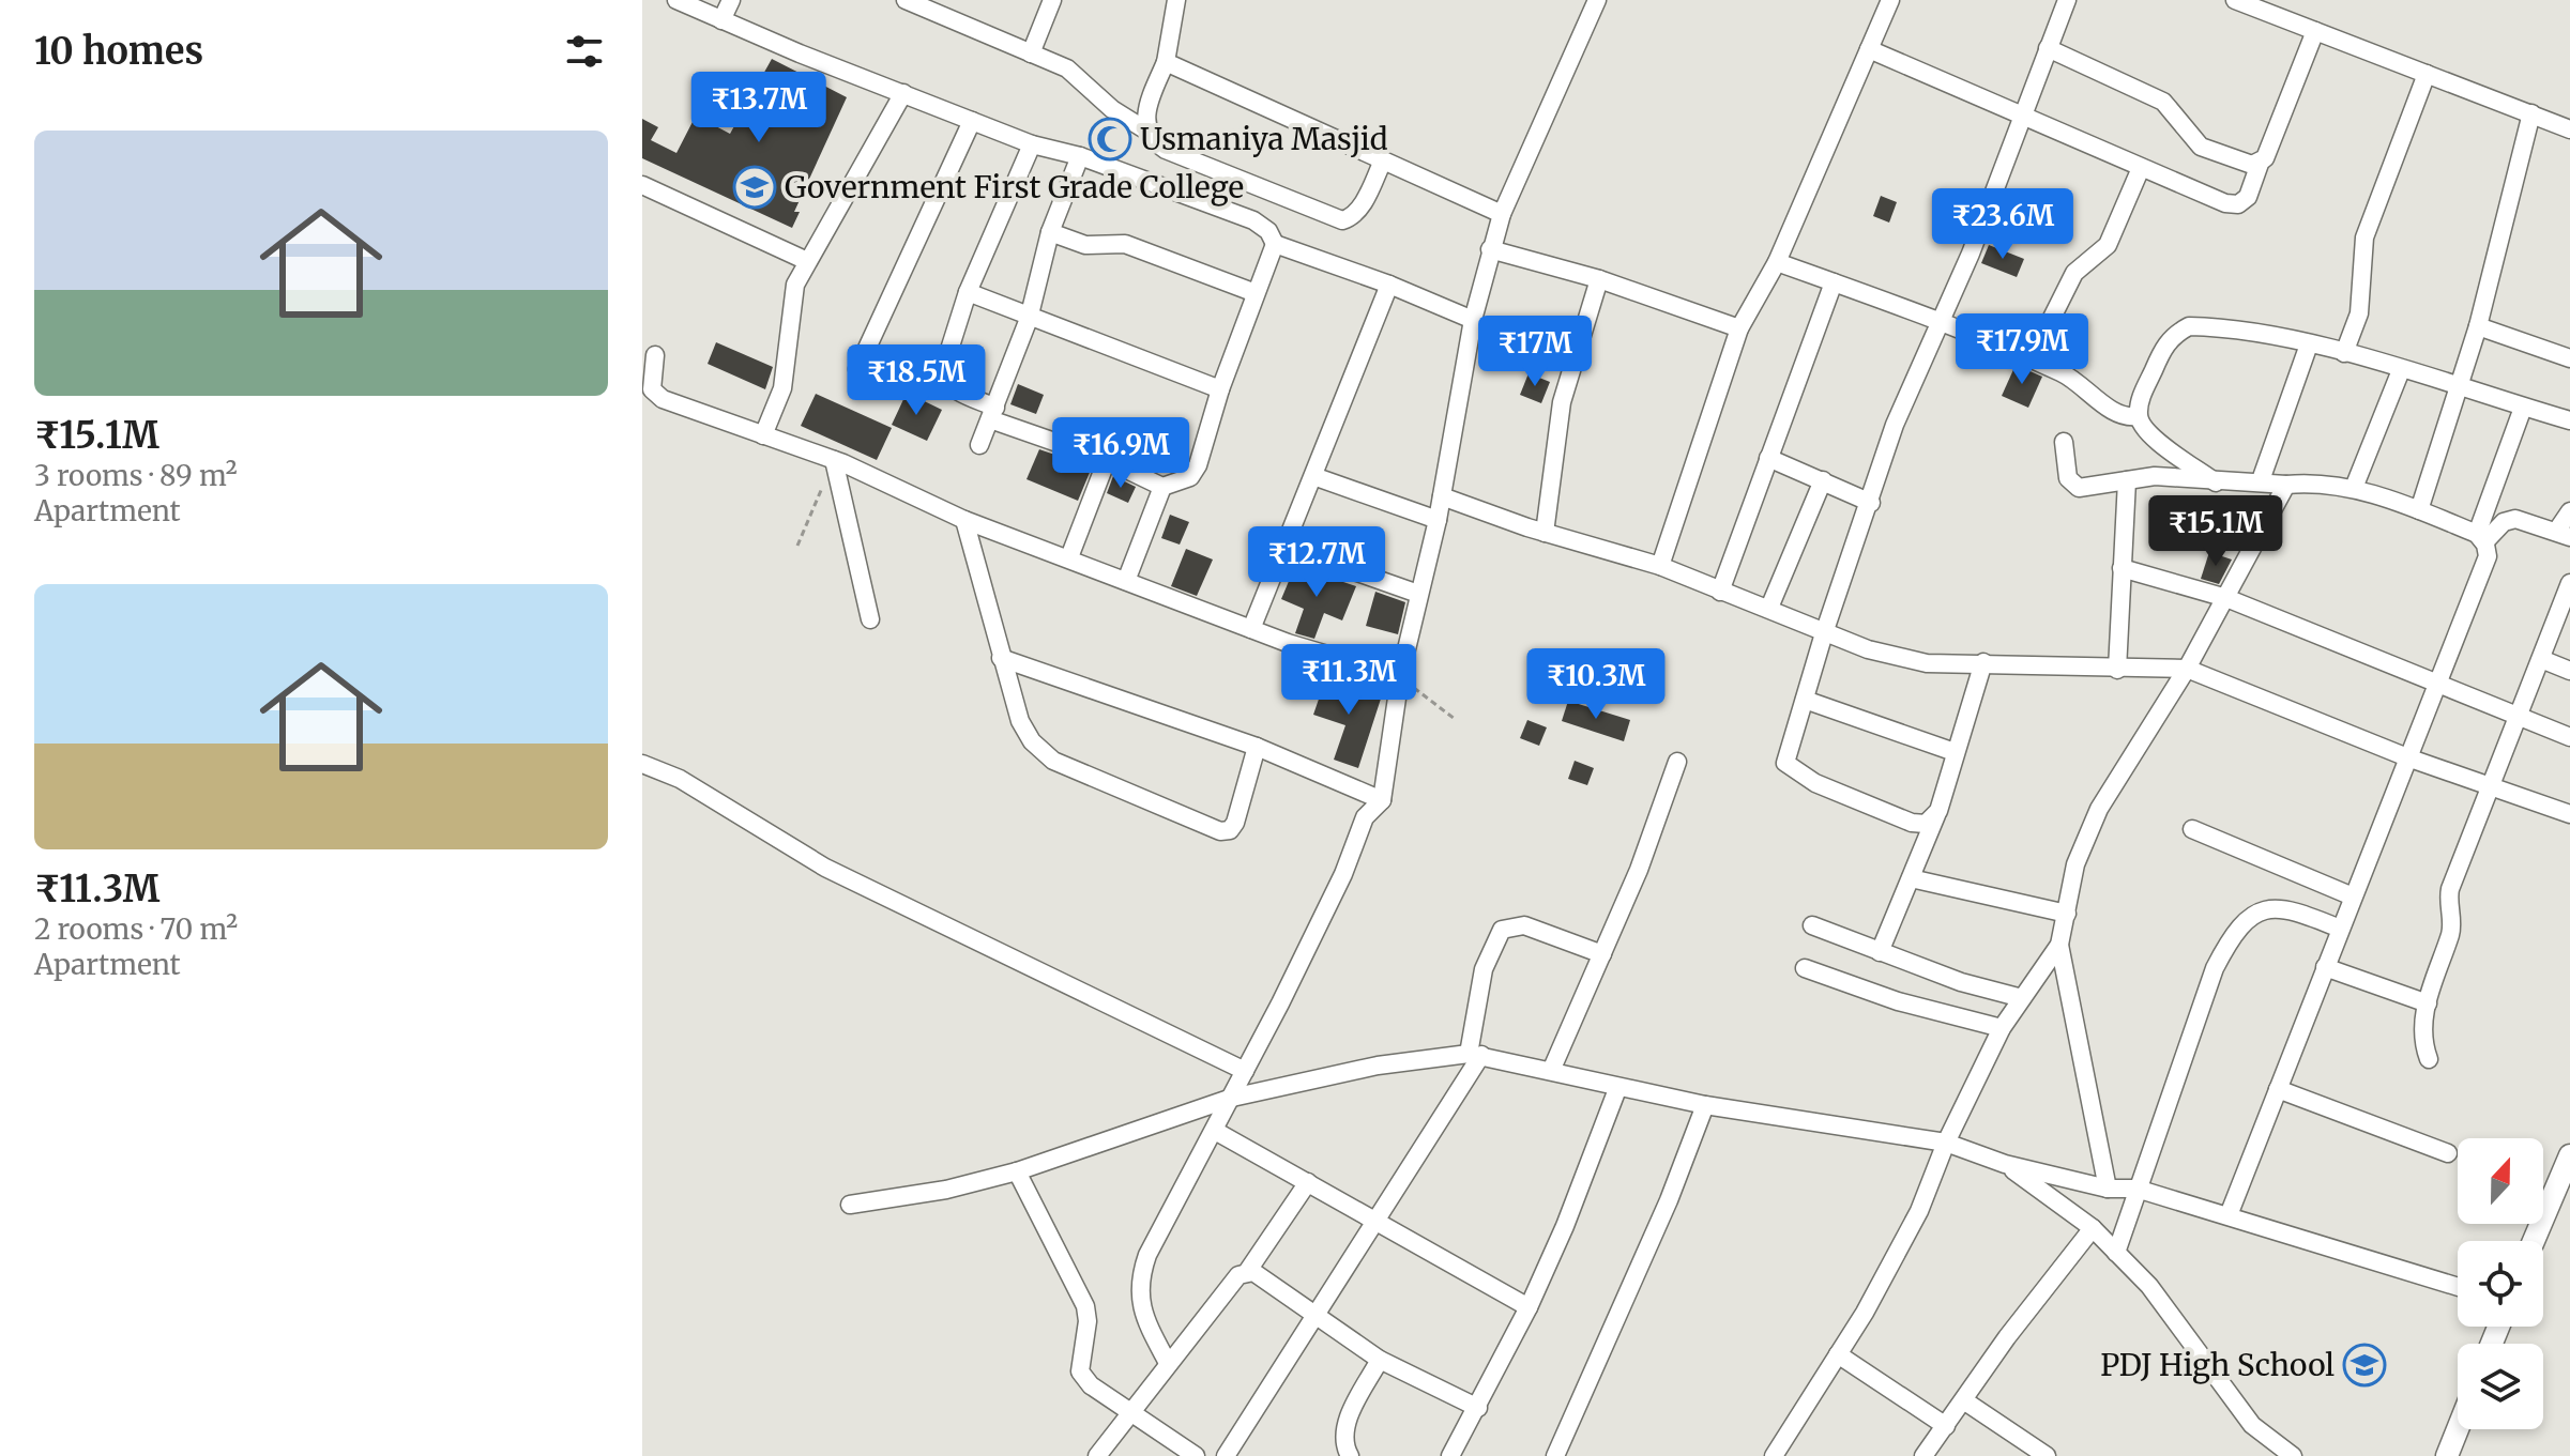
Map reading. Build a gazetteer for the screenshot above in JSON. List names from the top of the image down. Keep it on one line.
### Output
{"places":{"mosque":["Usmaniya Masjid"],"school or university":["Government First Grade College","PDJ High School"]},"north":"top","page":{"heading":"10 homes","price":["₹13.7M","₹23.6M","₹17.9M","₹17M","₹18.5M","₹16.9M","₹15.1M","₹12.7M","₹11.3M","₹10.3M"],"list":[{"name":"₹15.1M","note":"3 rooms · 89 m² · Apartment"},{"name":"₹11.3M","note":"2 rooms · 70 m² · Apartment"}]}}
